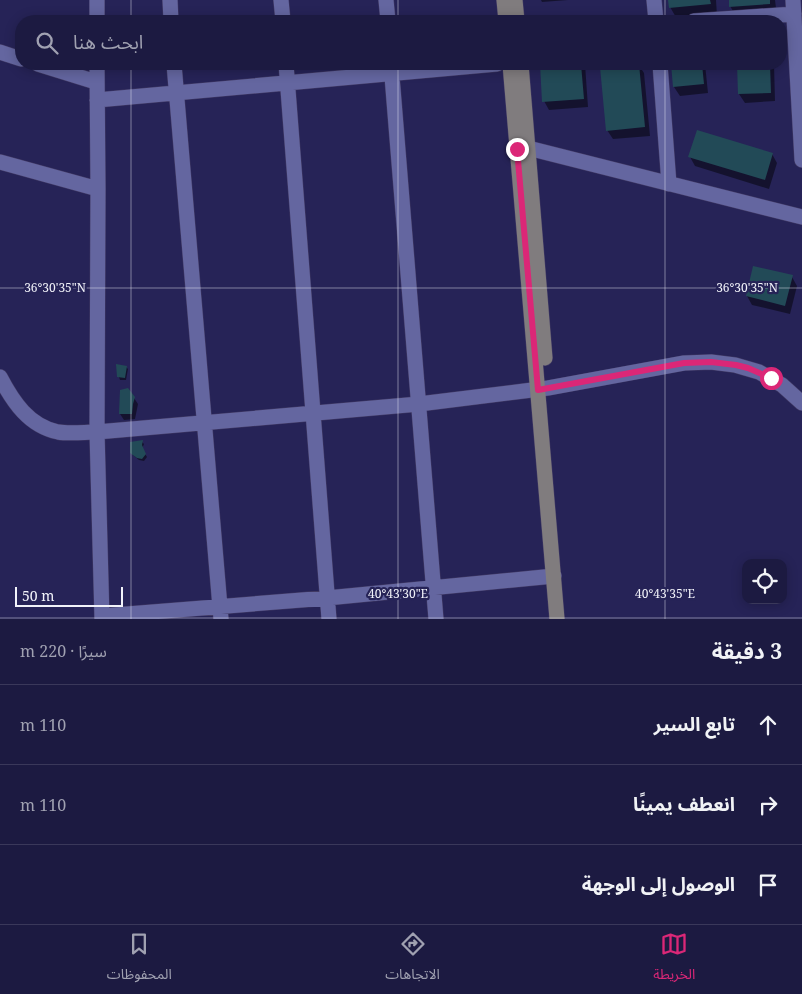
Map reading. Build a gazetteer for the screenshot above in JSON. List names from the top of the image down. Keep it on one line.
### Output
{"scale_bar":"50 m","page":{"search":"ابحث هنا","scale":"50 m","heading":["3 دقيقة","سيرًا · 220 m"],"list":[["تابع السير","110 m"],["انعطف يمينًا","110 m"],"الوصول إلى الوجهة"],"nav":["الخريطة","الاتجاهات","المحفوظات"]},"coordinates":["36°30'35\"N","40°43'30\"E","40°43'35\"E"]}
